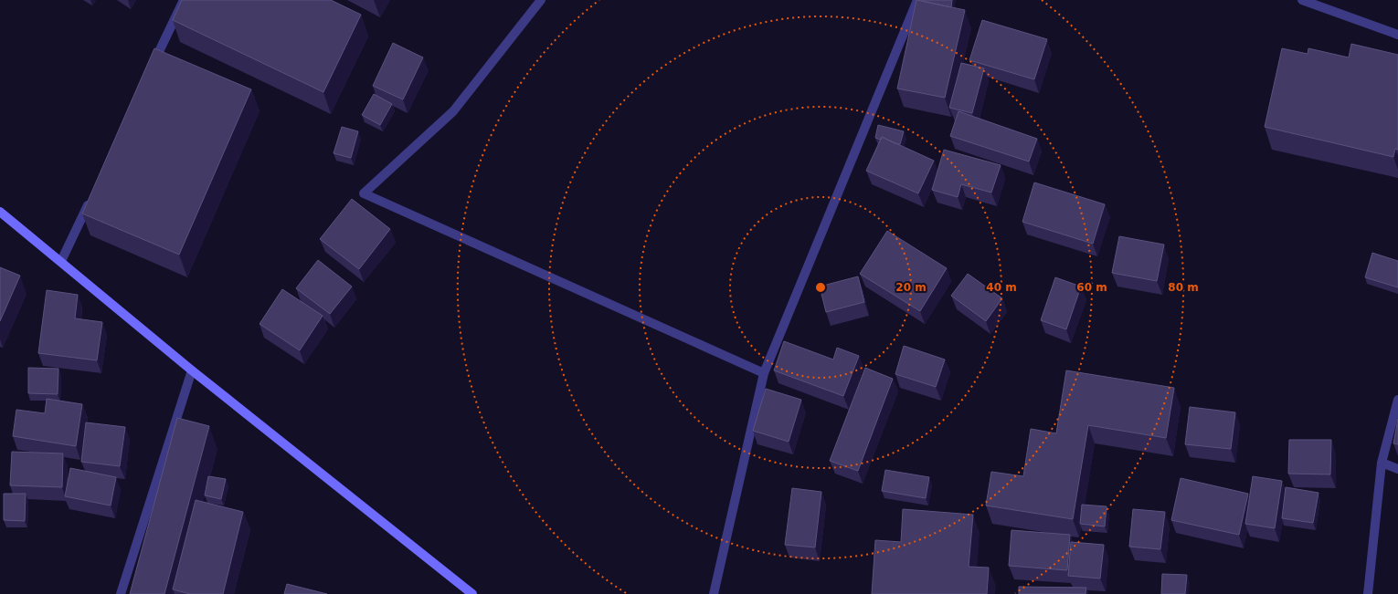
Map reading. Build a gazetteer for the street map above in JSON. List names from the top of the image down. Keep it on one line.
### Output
{"rings":["20 m","40 m","60 m","80 m"]}
